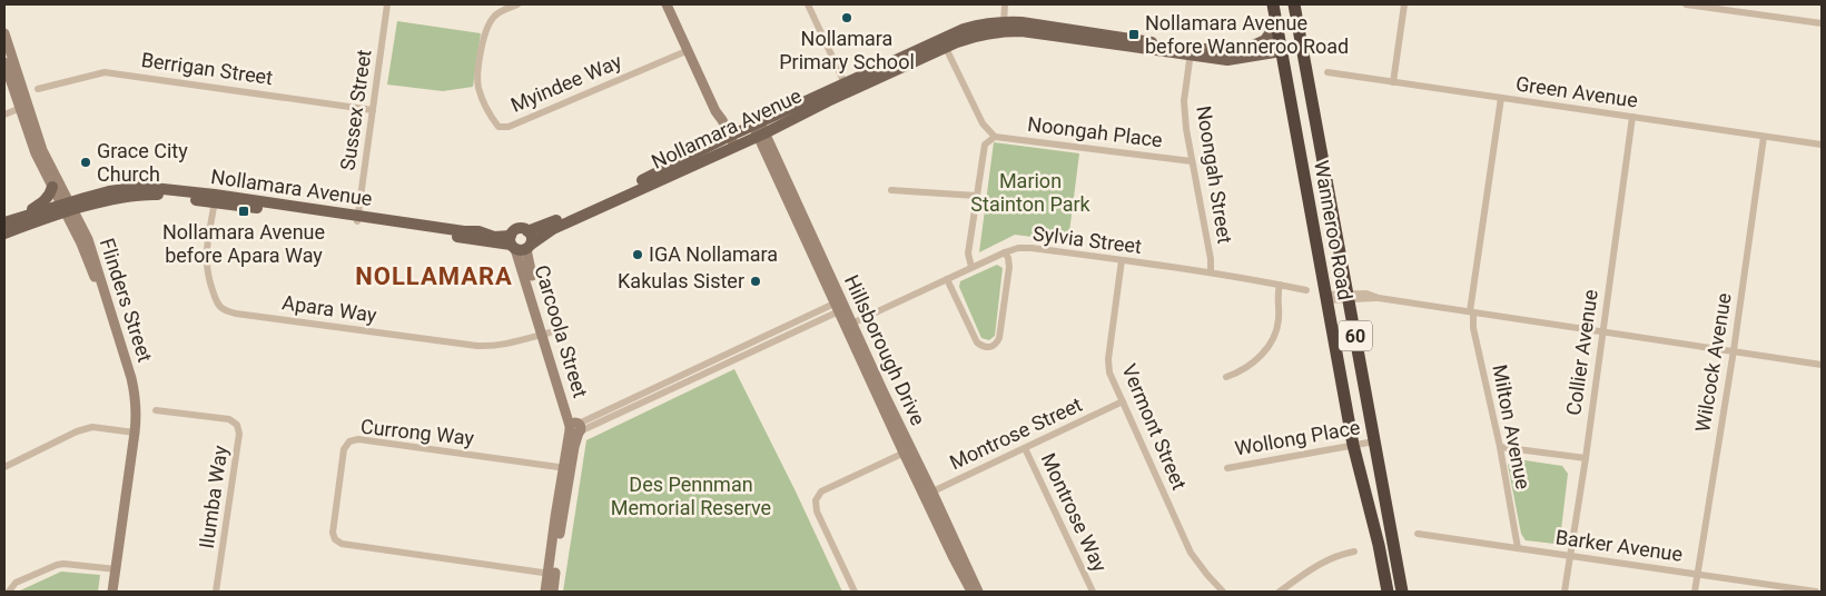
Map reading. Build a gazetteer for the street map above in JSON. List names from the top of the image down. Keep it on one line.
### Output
{"streets":{"highway":["Wanneroo Road","60"],"main road":["Nollamara Avenue"],"street":["Berrigan Street","Myindee Way","Green Avenue","Sussex Street","Noongah Place","Noongah Street","Sylvia Street","Flinders Street","Apara Way","Carcoola Street","Hillsborough Drive","Collier Avenue","Wilcock Avenue","Vermont Street","Milton Avenue","Currong Way","Montrose Street","Wollong Place","Ilumba Way","Montrose Way","Barker Avenue"]},"crossings":[["Berrigan Street","Sussex Street"],["Green Avenue","Collier Avenue"],["Green Avenue","Wilcock Avenue"],["Green Avenue","Milton Avenue"],["Sussex Street","Nollamara Avenue"],["Nollamara Avenue","Noongah Street"],["Nollamara Avenue","Wanneroo Road"],["Nollamara Avenue","Flinders Street"],["Nollamara Avenue","Apara Way"],["Nollamara Avenue","Carcoola Street"],["Nollamara Avenue","Hillsborough Drive"],["Noongah Place","Noongah Street"],["Noongah Street","Sylvia Street"],["Wanneroo Road","Wollong Place"],["Sylvia Street","Hillsborough Drive"],["Sylvia Street","Vermont Street"],["Apara Way","Carcoola Street"],["Carcoola Street","Currong Way"],["Hillsborough Drive","Montrose Street"],["Collier Avenue","Barker Avenue"],["Wilcock Avenue","Barker Avenue"],["Vermont Street","Montrose Street"],["Milton Avenue","Barker Avenue"],["Montrose Street","Montrose Way"]],"districts":["NOLLAMARA"],"parks":["Marion Stainton Park","Des Pennman Memorial Reserve"],"places":{"other":["Nollamara Primary School","Grace City Church","IGA Nollamara","Kakulas Sister"],"transit":["Nollamara Avenue before Wanneroo Road","Nollamara Avenue before Apara Way"]}}
